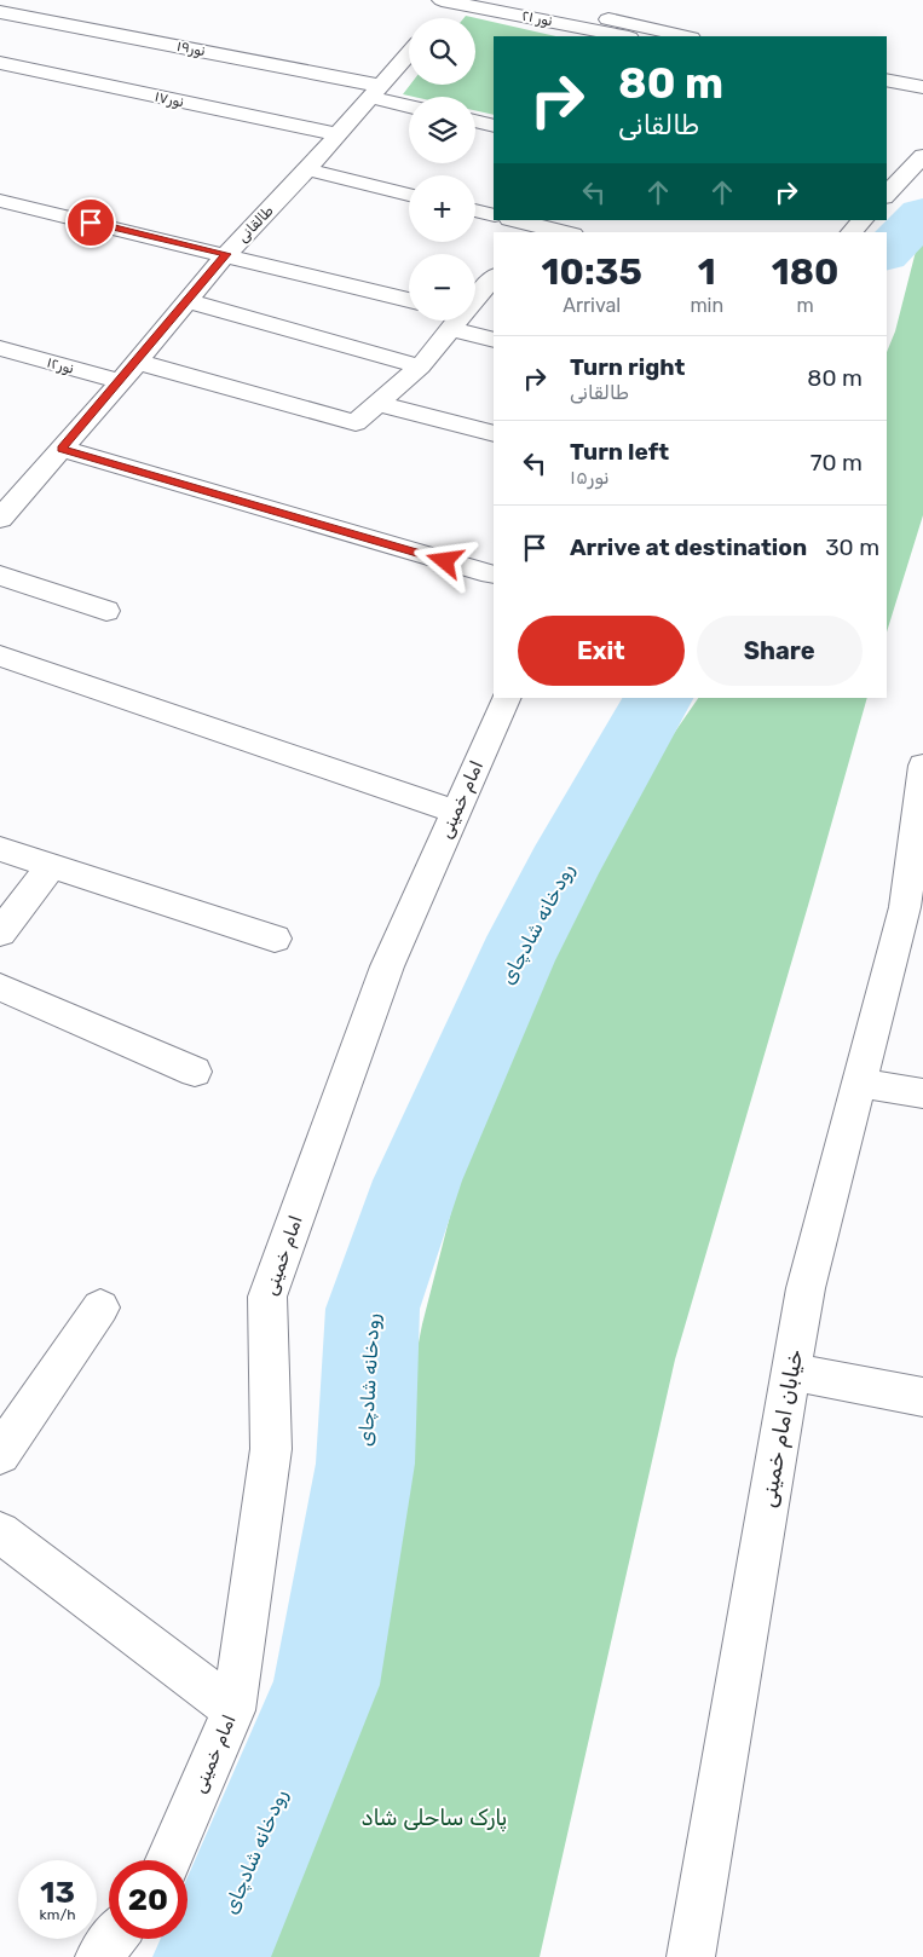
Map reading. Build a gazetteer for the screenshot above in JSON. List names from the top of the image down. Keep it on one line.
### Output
{"streets":{"street":["نور ۲۱","نور۱۹","نور۱۷","طالقانی","نور۱۲","امام خمینی","خیابان امام خمینی"]},"crossings":[["نور۱۹","طالقانی"],["نور۱۷","طالقانی"],["طالقانی","نور۱۲"]],"water":["رودخانه شادچای"],"parks":["پارک ساحلی شاد"],"page":{"map_buttons":["+","−"],"turn":["80 m","طالقانی"],"eta":["10:35","Arrival","1","min","180","m"],"list":[{"name":"Turn right","note":"طالقانی","value":"80 m"},{"name":"Turn left","note":"نور۱۵","value":"70 m"},{"name":"Arrive at destination","value":"30 m"}],"buttons":["Exit","Share"],"speed":"13 km/h","limit":"20"}}
